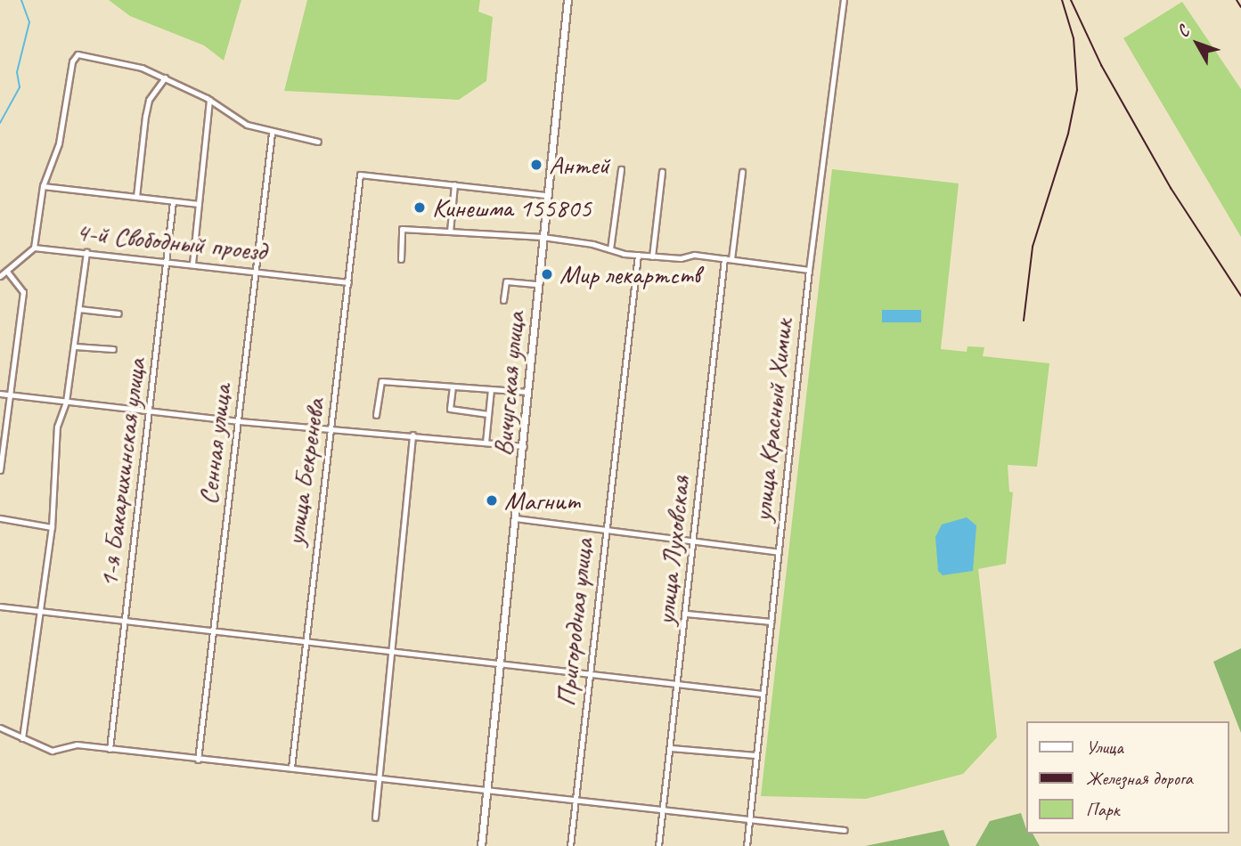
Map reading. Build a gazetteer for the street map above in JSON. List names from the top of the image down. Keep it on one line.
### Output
{"streets":{"main road":["Вичугская улица"],"street":["4-й Свободный проезд","улица Красный Химик","Сенная улица","улица Бекренева","1-я Бакарихинская улица","улица Луховская","Пригородная улица"]},"crossings":[["4-й Свободный проезд","Сенная улица"],["4-й Свободный проезд","улица Бекренева"],["4-й Свободный проезд","1-я Бакарихинская улица"]],"places":["Антей","Кинешма 155805","Мир лекартств","Магнит"],"legend":["Улица","Железная дорога","Парк"],"north":"top left"}
